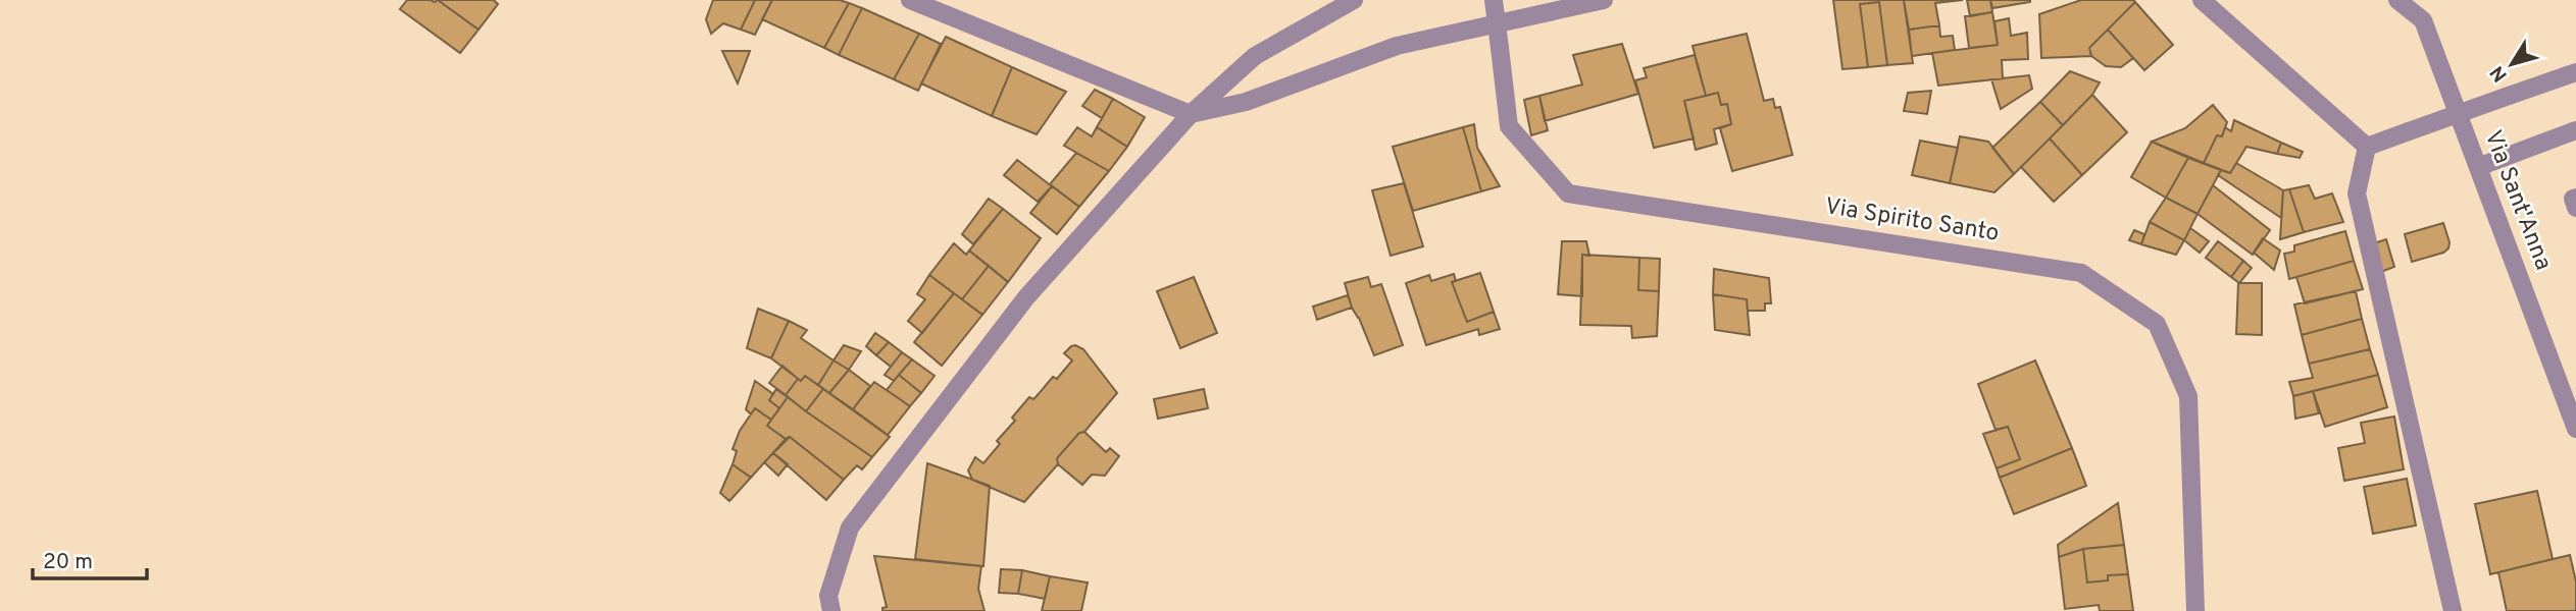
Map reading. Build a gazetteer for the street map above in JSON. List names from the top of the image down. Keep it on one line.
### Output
{"streets":{"street":["Via Sant'Anna","Via Spirito Santo"]},"scale_bar":"20 m","north":"bottom left"}
